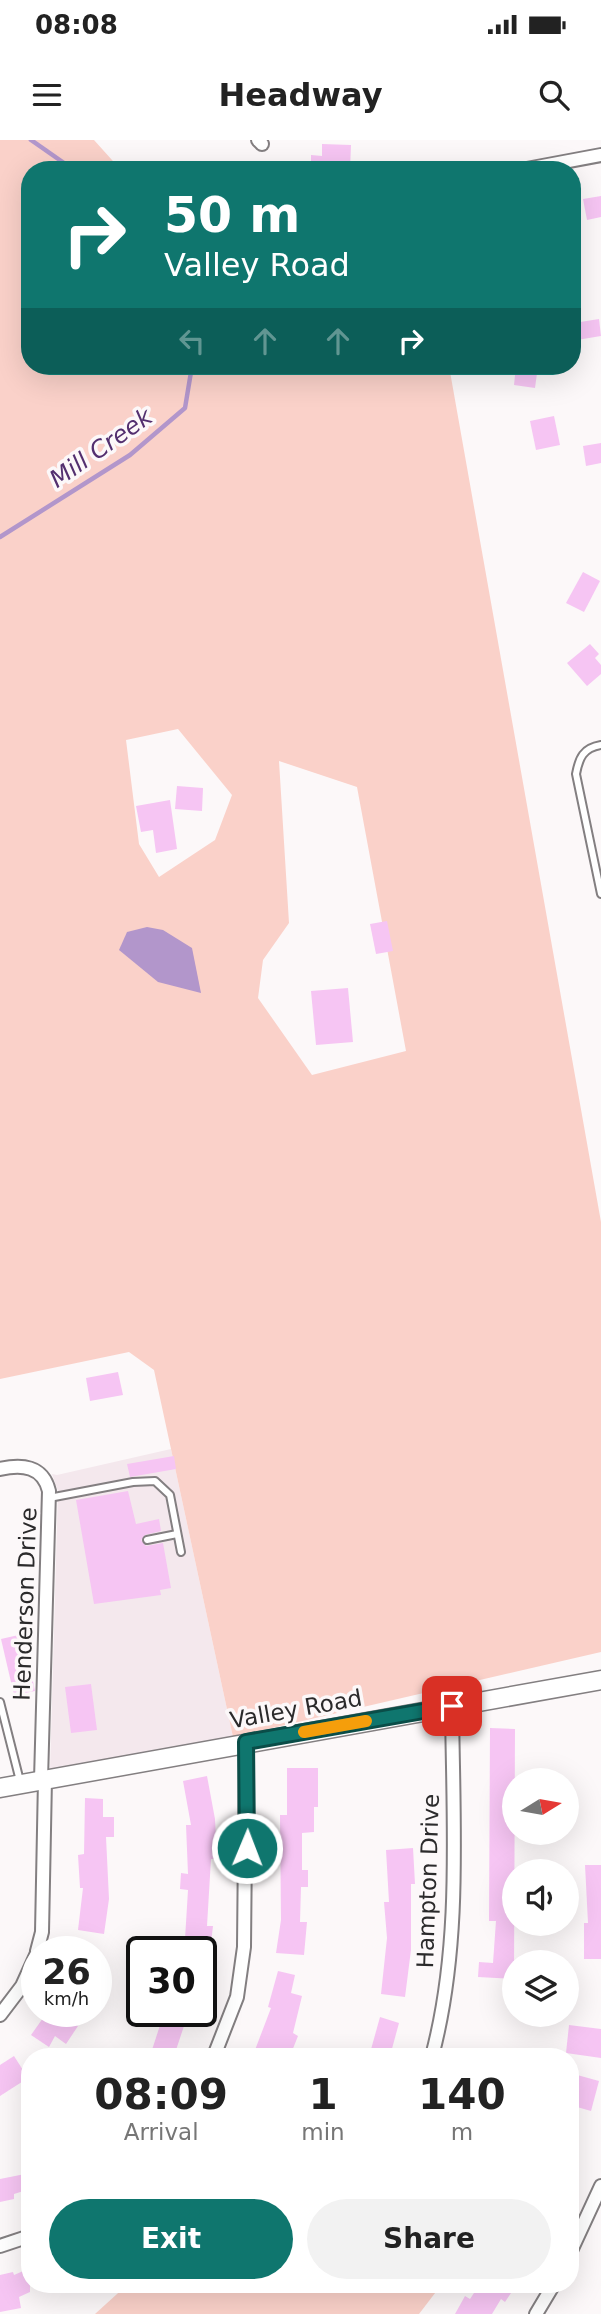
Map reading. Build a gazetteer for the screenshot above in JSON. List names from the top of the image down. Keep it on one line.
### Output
{"streets":{"street":["Henderson Drive","Valley Road","Hampton Drive"]},"crossings":[["Henderson Drive","Valley Road"],["Valley Road","Hampton Drive"]],"water":["Mill Creek"],"north":"right","page":{"status":"08:08","header":"Headway","turn":["50 m","Valley Road"],"speed":"26 km/h","limit":"30","eta":["08:09","Arrival","1","min","140","m"],"buttons":["Exit","Share"]}}
